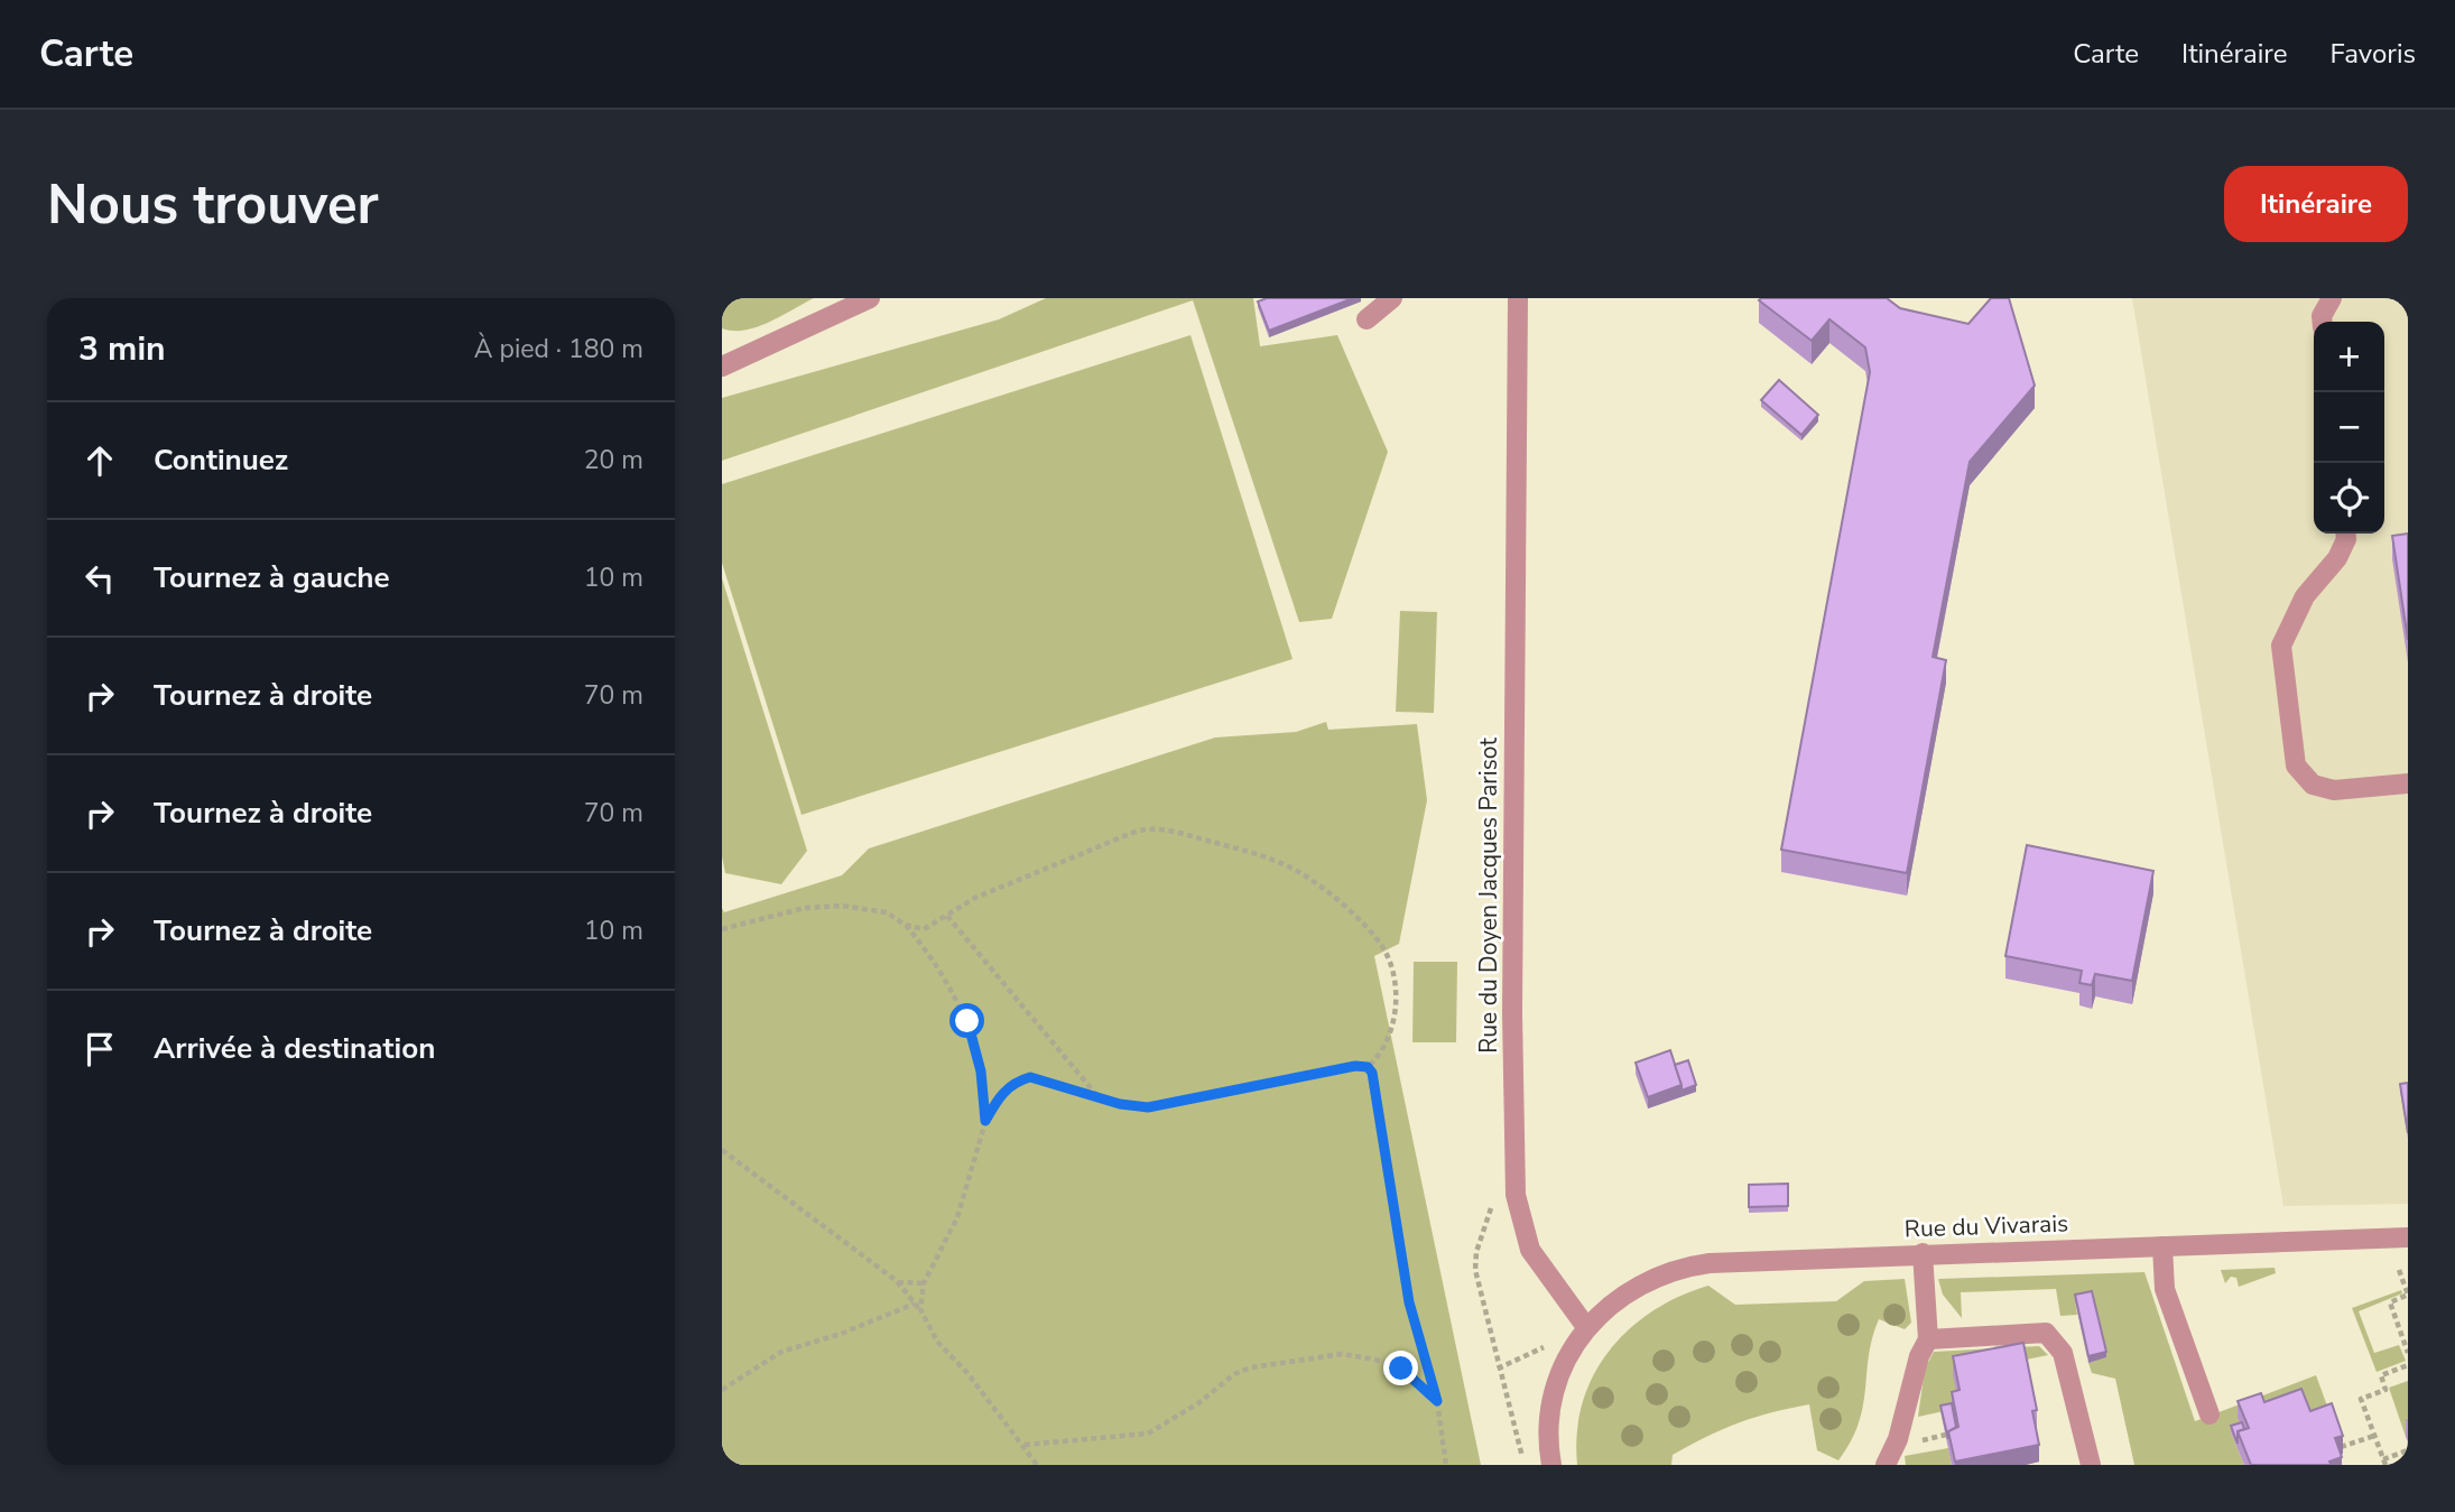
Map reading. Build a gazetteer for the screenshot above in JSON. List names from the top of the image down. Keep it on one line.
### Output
{"streets":{"street":["Rue du Doyen Jacques Parisot","Rue du Vivarais"]},"crossings":[["Rue du Doyen Jacques Parisot","Rue du Vivarais"]],"page":{"header":"Carte","nav":["Carte","Itinéraire","Favoris"],"buttons":"Itinéraire","title":"Nous trouver","heading":["3 min","À pied · 180 m"],"map_buttons":["+","−"],"list":[["Continuez","20 m"],["Tournez à gauche","10 m"],["Tournez à droite","70 m"],["Tournez à droite","70 m"],["Tournez à droite","10 m"],"Arrivée à destination"]}}
